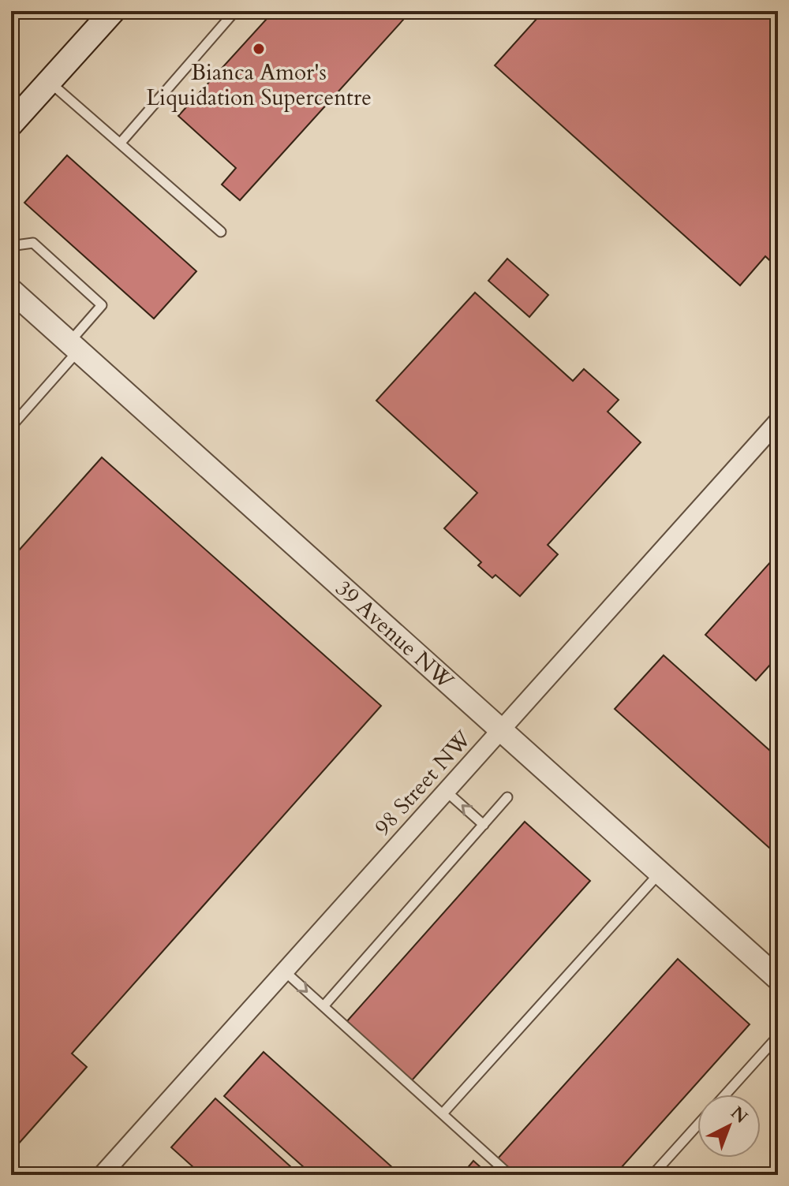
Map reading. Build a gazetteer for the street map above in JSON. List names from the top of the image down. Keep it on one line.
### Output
{"streets":{"street":["39 Avenue NW","98 Street NW"]},"crossings":[["39 Avenue NW","98 Street NW"]],"places":["Bianca Amor's Liquidation Supercentre"],"north":"top right"}
